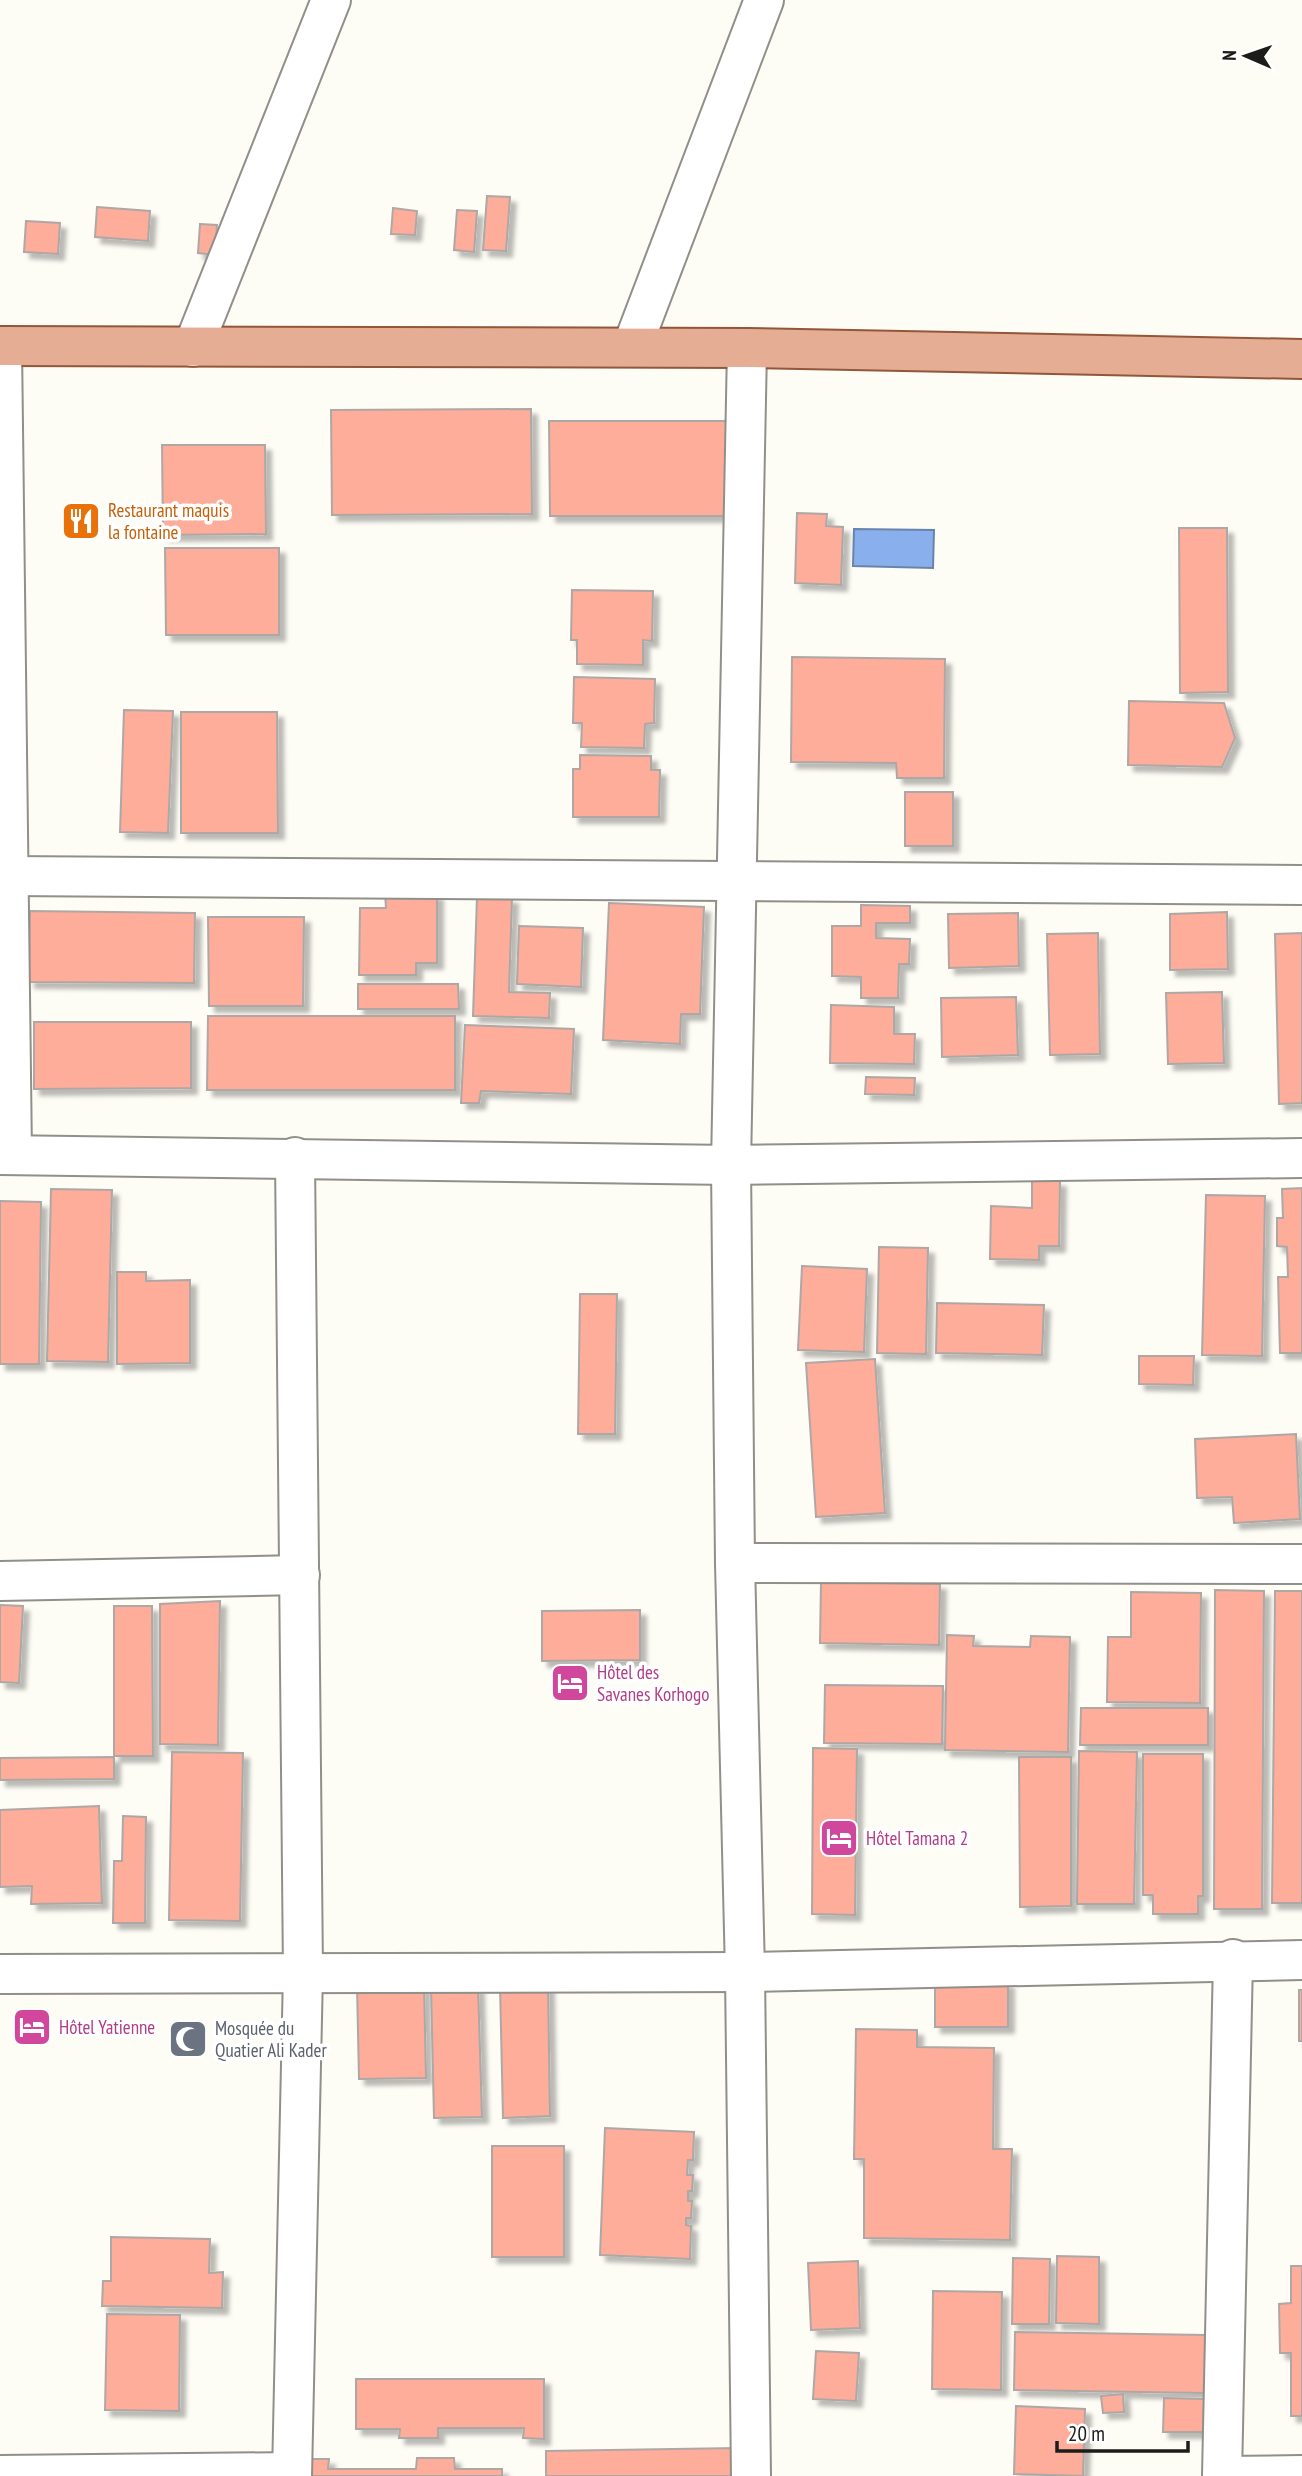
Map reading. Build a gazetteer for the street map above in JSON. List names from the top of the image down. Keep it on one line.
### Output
{"places":{"restaurant":["Restaurant maquis la fontaine"],"hotel":["Hôtel des Savanes Korhogo","Hôtel Tamana 2","Hôtel Yatienne"],"mosque":["Mosquée du Quatier Ali Kader"]},"scale_bar":"20 m","north":"left"}
